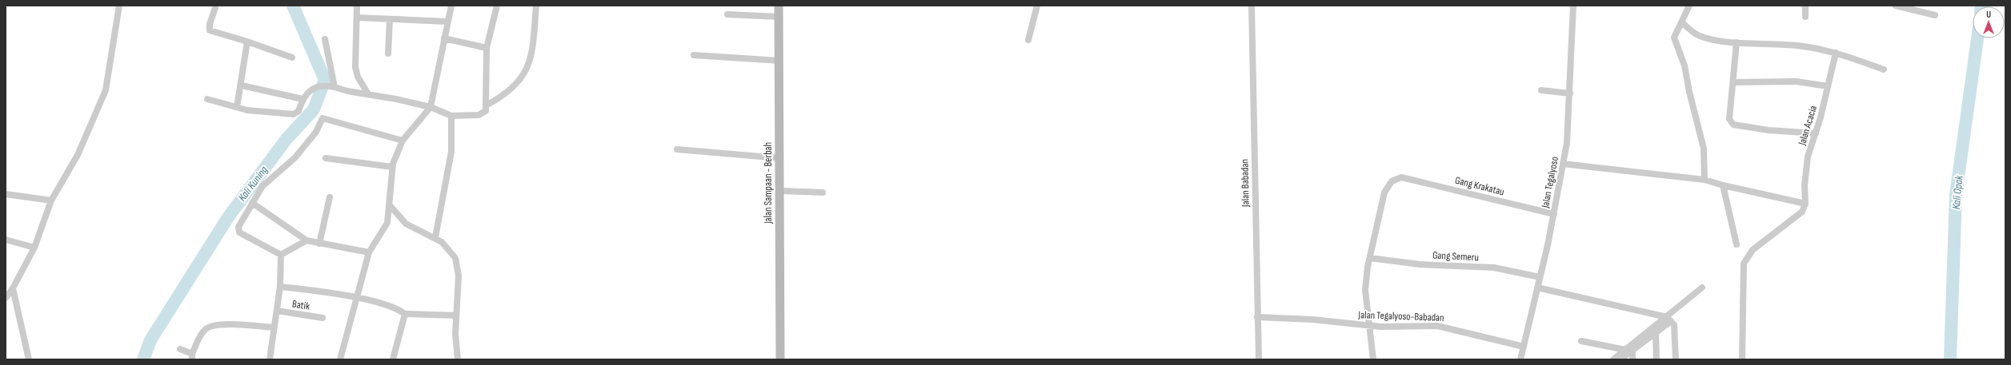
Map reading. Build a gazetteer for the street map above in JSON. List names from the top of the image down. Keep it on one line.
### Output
{"streets":{"main road":["Jalan Sampaan - Berbah"],"street":["Jalan Acacia","Jalan Tegalyoso","Jalan Babadan","Gang Krakatau","Gang Semeru","Batik","Jalan Tegalyoso-Babadan"]},"crossings":[["Jalan Tegalyoso","Gang Krakatau"],["Jalan Tegalyoso","Gang Semeru"],["Jalan Tegalyoso","Jalan Tegalyoso-Babadan"],["Jalan Babadan","Jalan Tegalyoso-Babadan"],["Gang Krakatau","Gang Semeru"]],"water":["Kali Kuning","Kali Opak"],"north":"top"}
